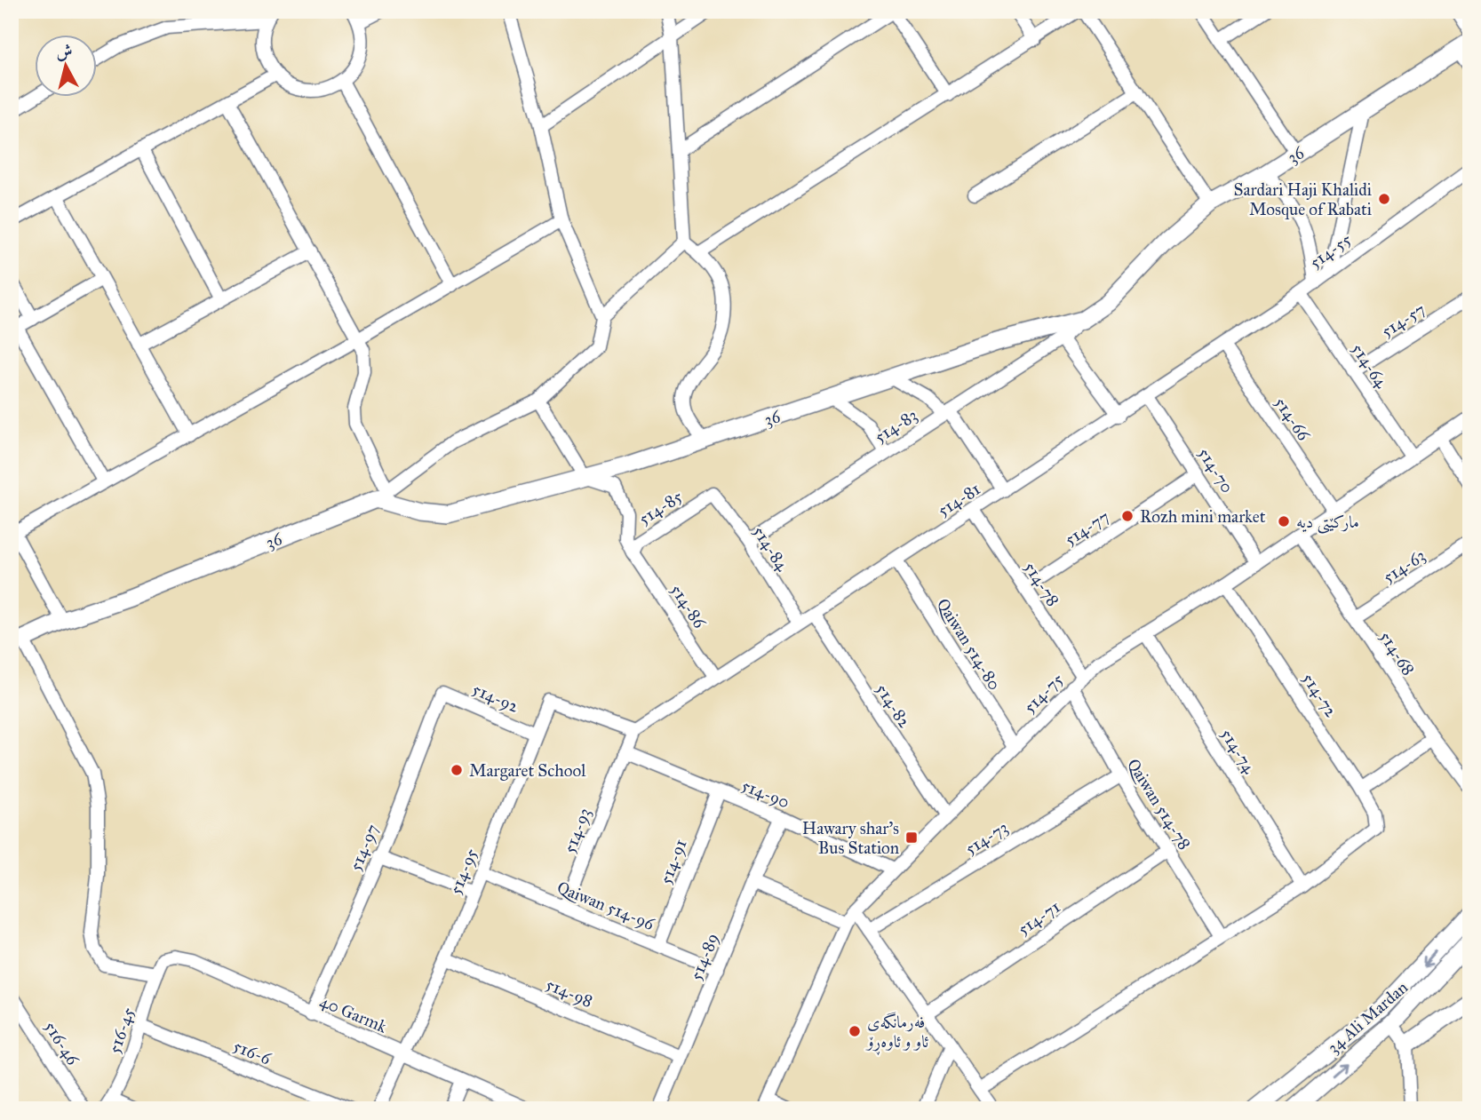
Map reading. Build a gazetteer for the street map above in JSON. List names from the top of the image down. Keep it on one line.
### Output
{"streets":{"street":["36","514-55","514-57","514-64","514-66","514-83","514-70","514-81","514-85","514-77","514-84","514-63","514-78","514-86","Qaiwan 514-80","514-68","514-75","514-72","514-92","514-82","514-74","514-90","Qaiwan 514-78","514-93","514-73","514-97","514-91","514-95","Qaiwan 514-96","514-71","514-89","514-98","40 Garmk","34 Ali Mardan","516-45","516-46","516-6"]},"crossings":[["36","514-83"],["514-55","514-64"],["514-55","514-81"],["514-57","514-64"],["514-64","514-81"],["514-64","514-75"],["514-66","514-81"],["514-66","514-75"],["514-83","514-84"],["514-70","514-81"],["514-70","514-77"],["514-70","514-75"],["514-81","514-84"],["514-81","514-78"],["514-81","514-86"],["514-81","Qaiwan 514-80"],["514-81","514-82"],["514-81","514-93"],["514-81","514-95"],["514-85","514-84"],["514-85","514-86"],["514-77","514-78"],["514-63","514-68"],["514-78","514-75"],["Qaiwan 514-80","514-75"],["514-68","514-75"],["514-75","514-72"],["514-75","514-82"],["514-75","514-74"],["514-75","514-90"],["514-75","Qaiwan 514-78"],["514-72","514-74"],["514-92","514-97"],["514-92","514-95"],["514-90","514-93"],["514-90","514-91"],["514-90","514-89"],["Qaiwan 514-78","514-73"],["Qaiwan 514-78","514-71"],["514-93","514-95"],["514-93","Qaiwan 514-96"],["514-97","40 Garmk"],["514-91","Qaiwan 514-96"],["514-95","Qaiwan 514-96"],["514-95","514-98"],["514-95","40 Garmk"],["Qaiwan 514-96","514-89"],["514-89","514-98"],["40 Garmk","516-45"],["516-45","516-6"]],"places":{"other":["Sardari Haji Khalidi Mosque of Rabati","Rozh mini market","مارکێتی دیە","Margaret School","فەرمانگەی ئاو و ئاوەڕۆ"],"transit":["Hawary shar's Bus Station"]},"north":"top"}
